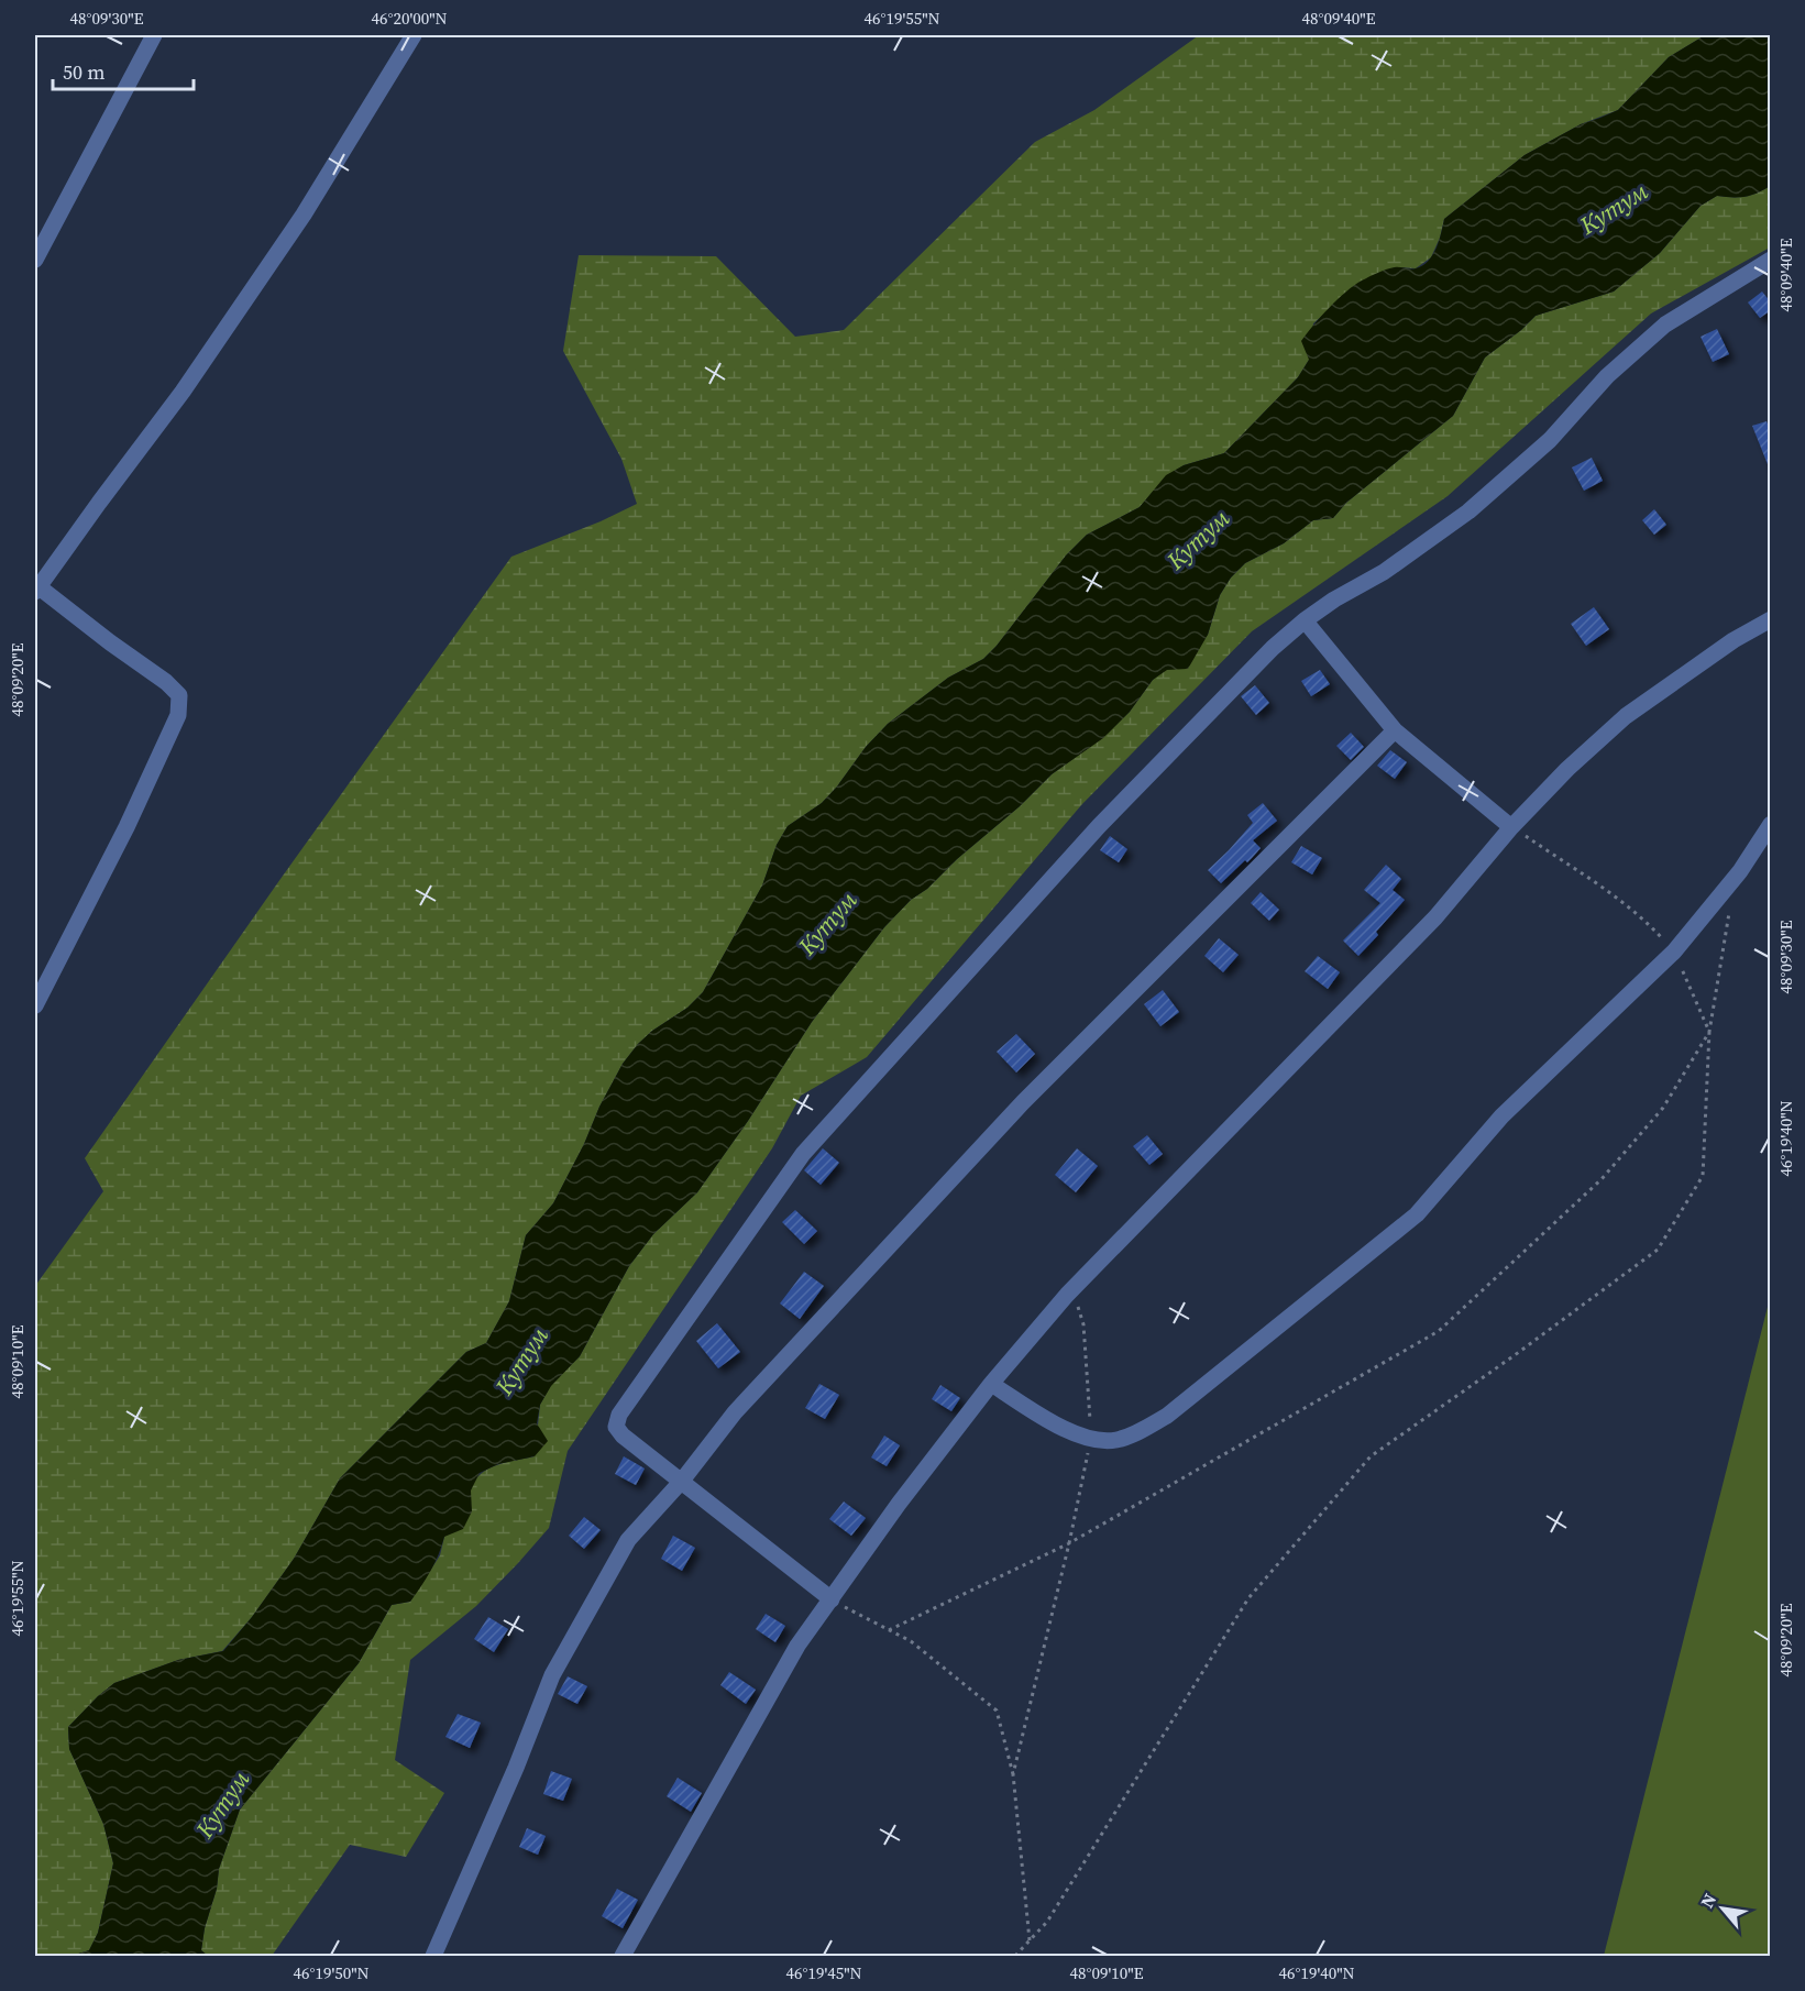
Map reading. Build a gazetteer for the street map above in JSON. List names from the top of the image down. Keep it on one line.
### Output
{"water":["Кутум"],"scale_bar":"50 m","north":"top left","coordinates":["48°09'30\"E","46°20'00\"N","46°19'55\"N","48°09'40\"E","48°09'20\"E","46°19'40\"N","48°09'10\"E","46°19'50\"N","46°19'45\"N"]}
